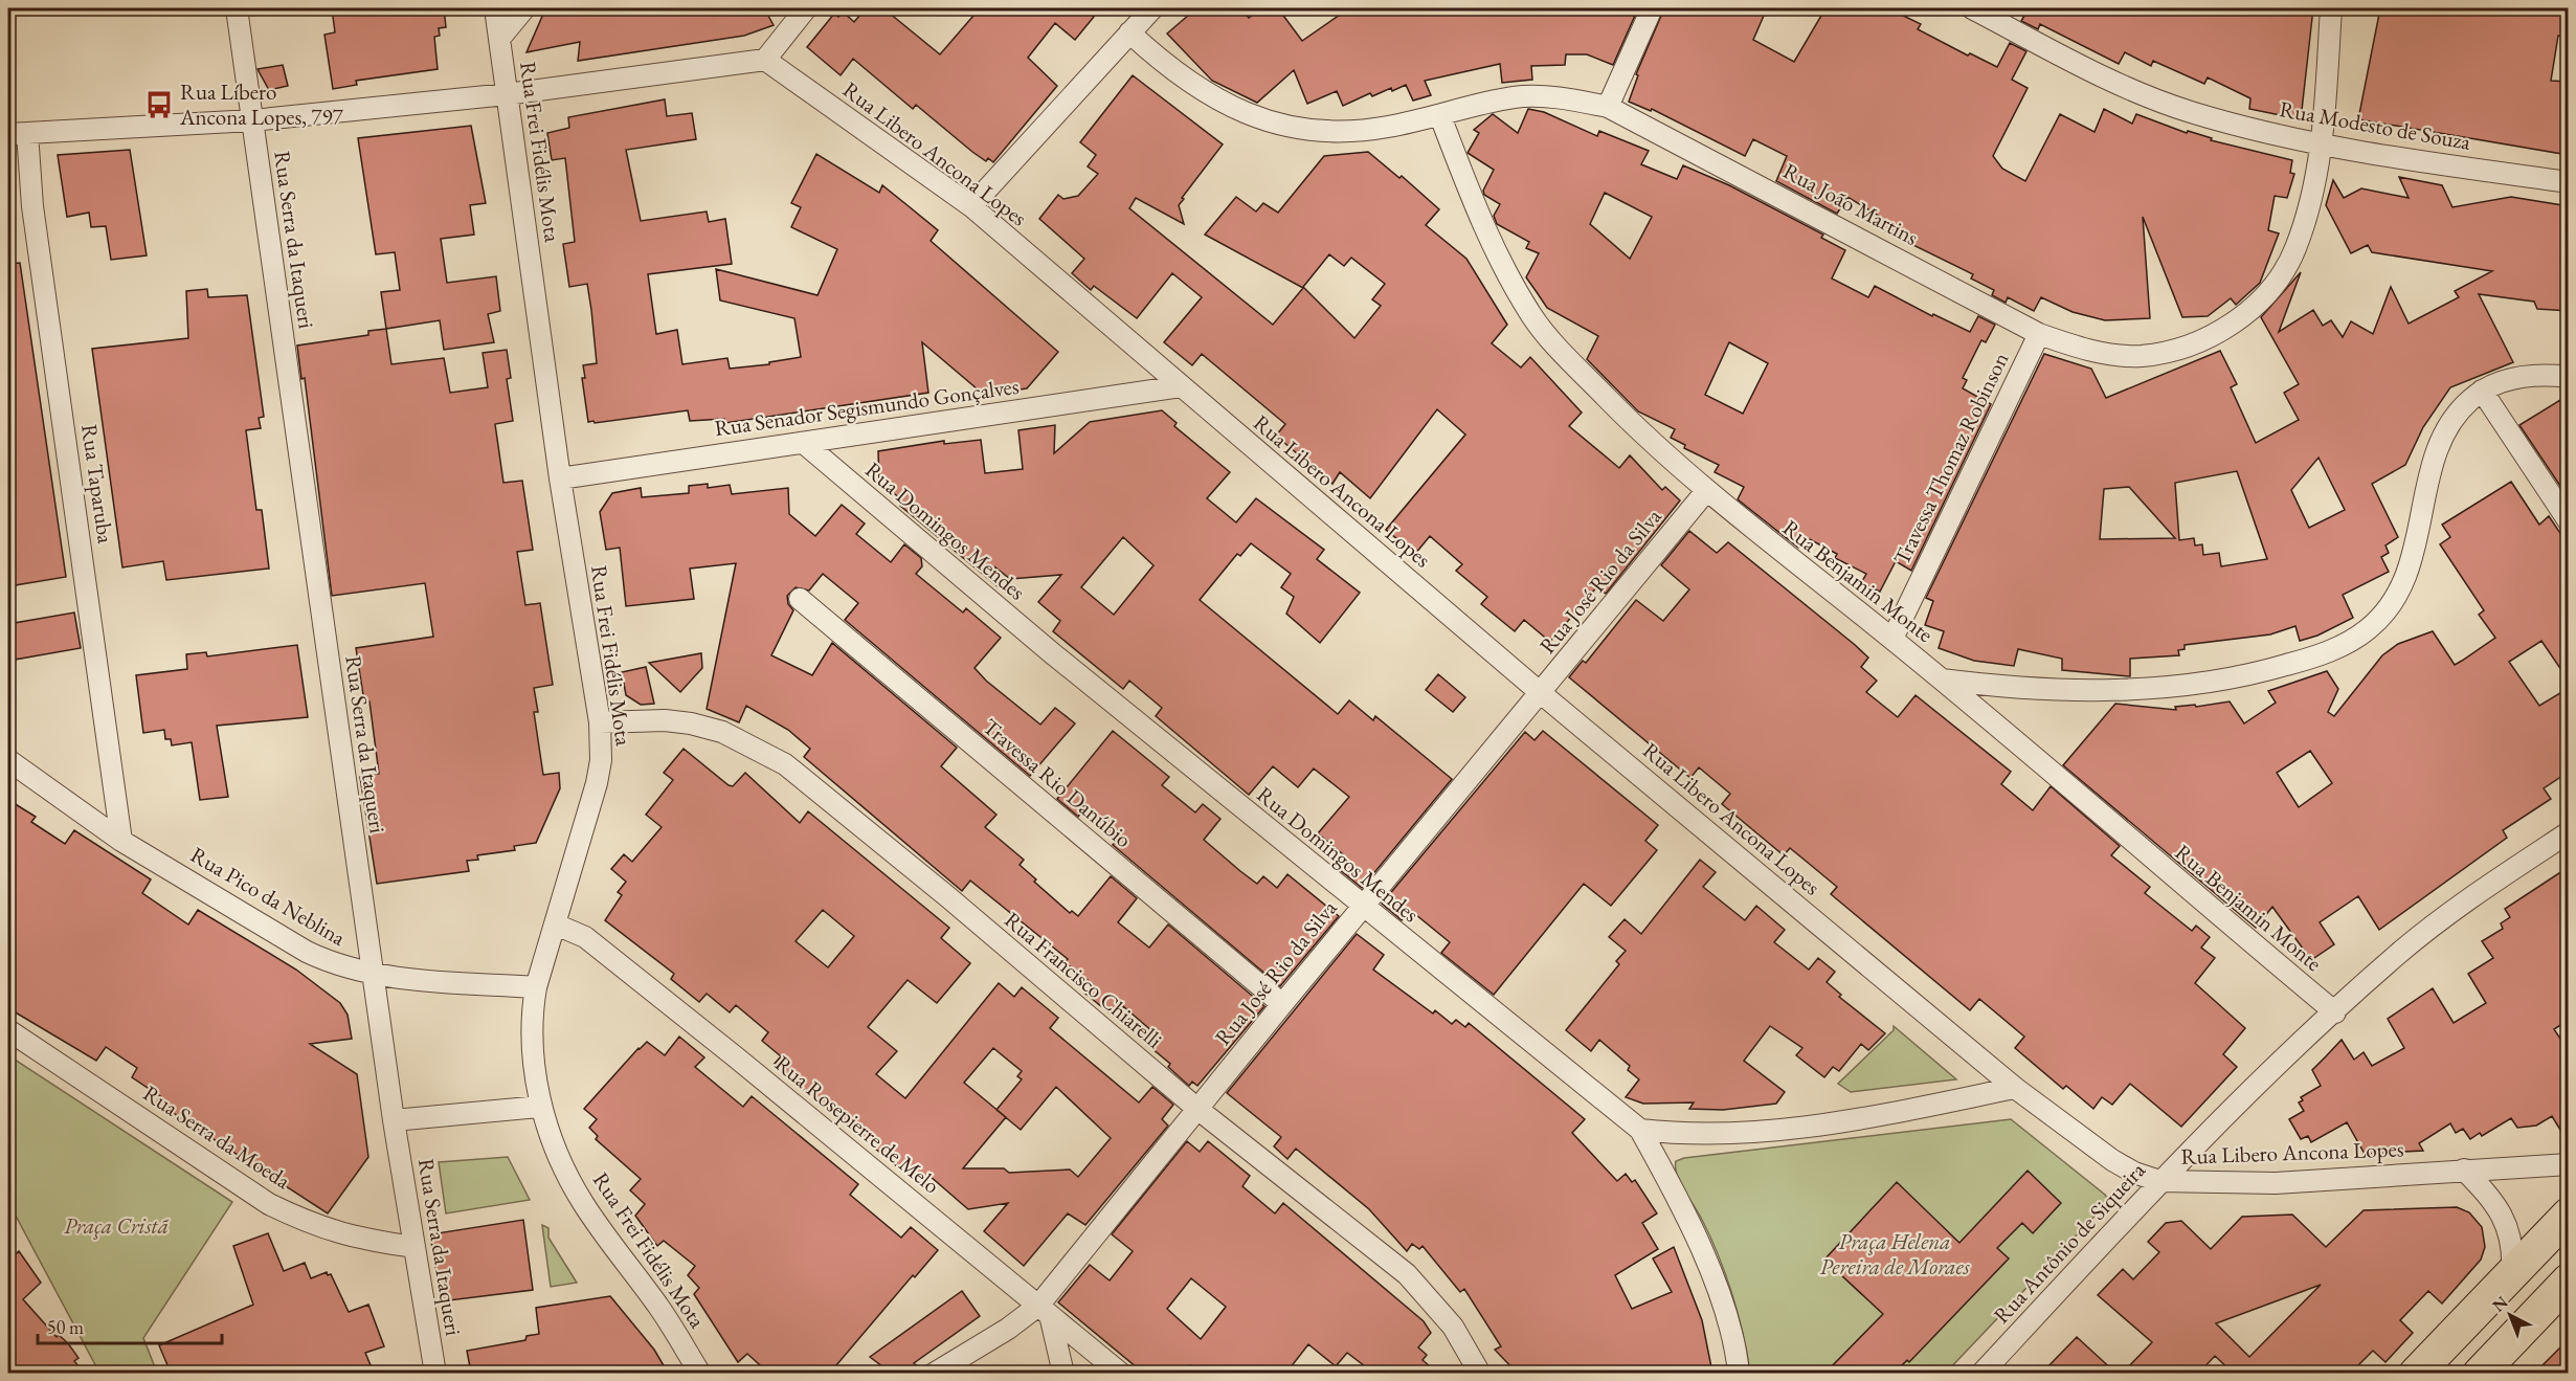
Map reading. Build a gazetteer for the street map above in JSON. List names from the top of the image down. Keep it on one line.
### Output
{"streets":{"street":["Rua Modesto de Souza","Rua Frei Fidélis Mota","Rua Libero Ancona Lopes","Rua João Martins","Rua Serra da Itaqueri","Rua Senador Segismundo Gonçalves","Travessa Thomaz Robinson","Rua Taparuba","Rua Domingos Mendes","Rua José Rio da Silva","Rua Benjamin Monte","Travessa Rio Danúbio","Rua Pico da Neblina","Rua Francisco Chiarelli","Rua Rosepierre de Melo","Rua Serra da Moeda","Rua Antônio de Siqueira"]},"crossings":[["Rua Modesto de Souza","Rua João Martins"],["Rua Frei Fidélis Mota","Rua Senador Segismundo Gonçalves"],["Rua Frei Fidélis Mota","Rua Pico da Neblina"],["Rua Frei Fidélis Mota","Rua Francisco Chiarelli"],["Rua Frei Fidélis Mota","Rua Rosepierre de Melo"],["Rua Libero Ancona Lopes","Rua Senador Segismundo Gonçalves"],["Rua Libero Ancona Lopes","Rua José Rio da Silva"],["Rua Libero Ancona Lopes","Rua Antônio de Siqueira"],["Rua João Martins","Travessa Thomaz Robinson"],["Rua João Martins","Rua Benjamin Monte"],["Rua Serra da Itaqueri","Rua Pico da Neblina"],["Rua Serra da Itaqueri","Rua Serra da Moeda"],["Rua Senador Segismundo Gonçalves","Rua Domingos Mendes"],["Travessa Thomaz Robinson","Rua Benjamin Monte"],["Rua Taparuba","Rua Pico da Neblina"],["Rua Domingos Mendes","Rua José Rio da Silva"],["Rua José Rio da Silva","Rua Benjamin Monte"],["Rua José Rio da Silva","Travessa Rio Danúbio"],["Rua José Rio da Silva","Rua Francisco Chiarelli"],["Rua José Rio da Silva","Rua Rosepierre de Melo"],["Rua Benjamin Monte","Rua Antônio de Siqueira"]],"parks":["Praça Cristã","Praça Helena Pereira de Moraes"],"places":{"bus stop":["Rua Líbero Ancona Lopes, 797"]},"scale_bar":"50 m","north":"top left"}
